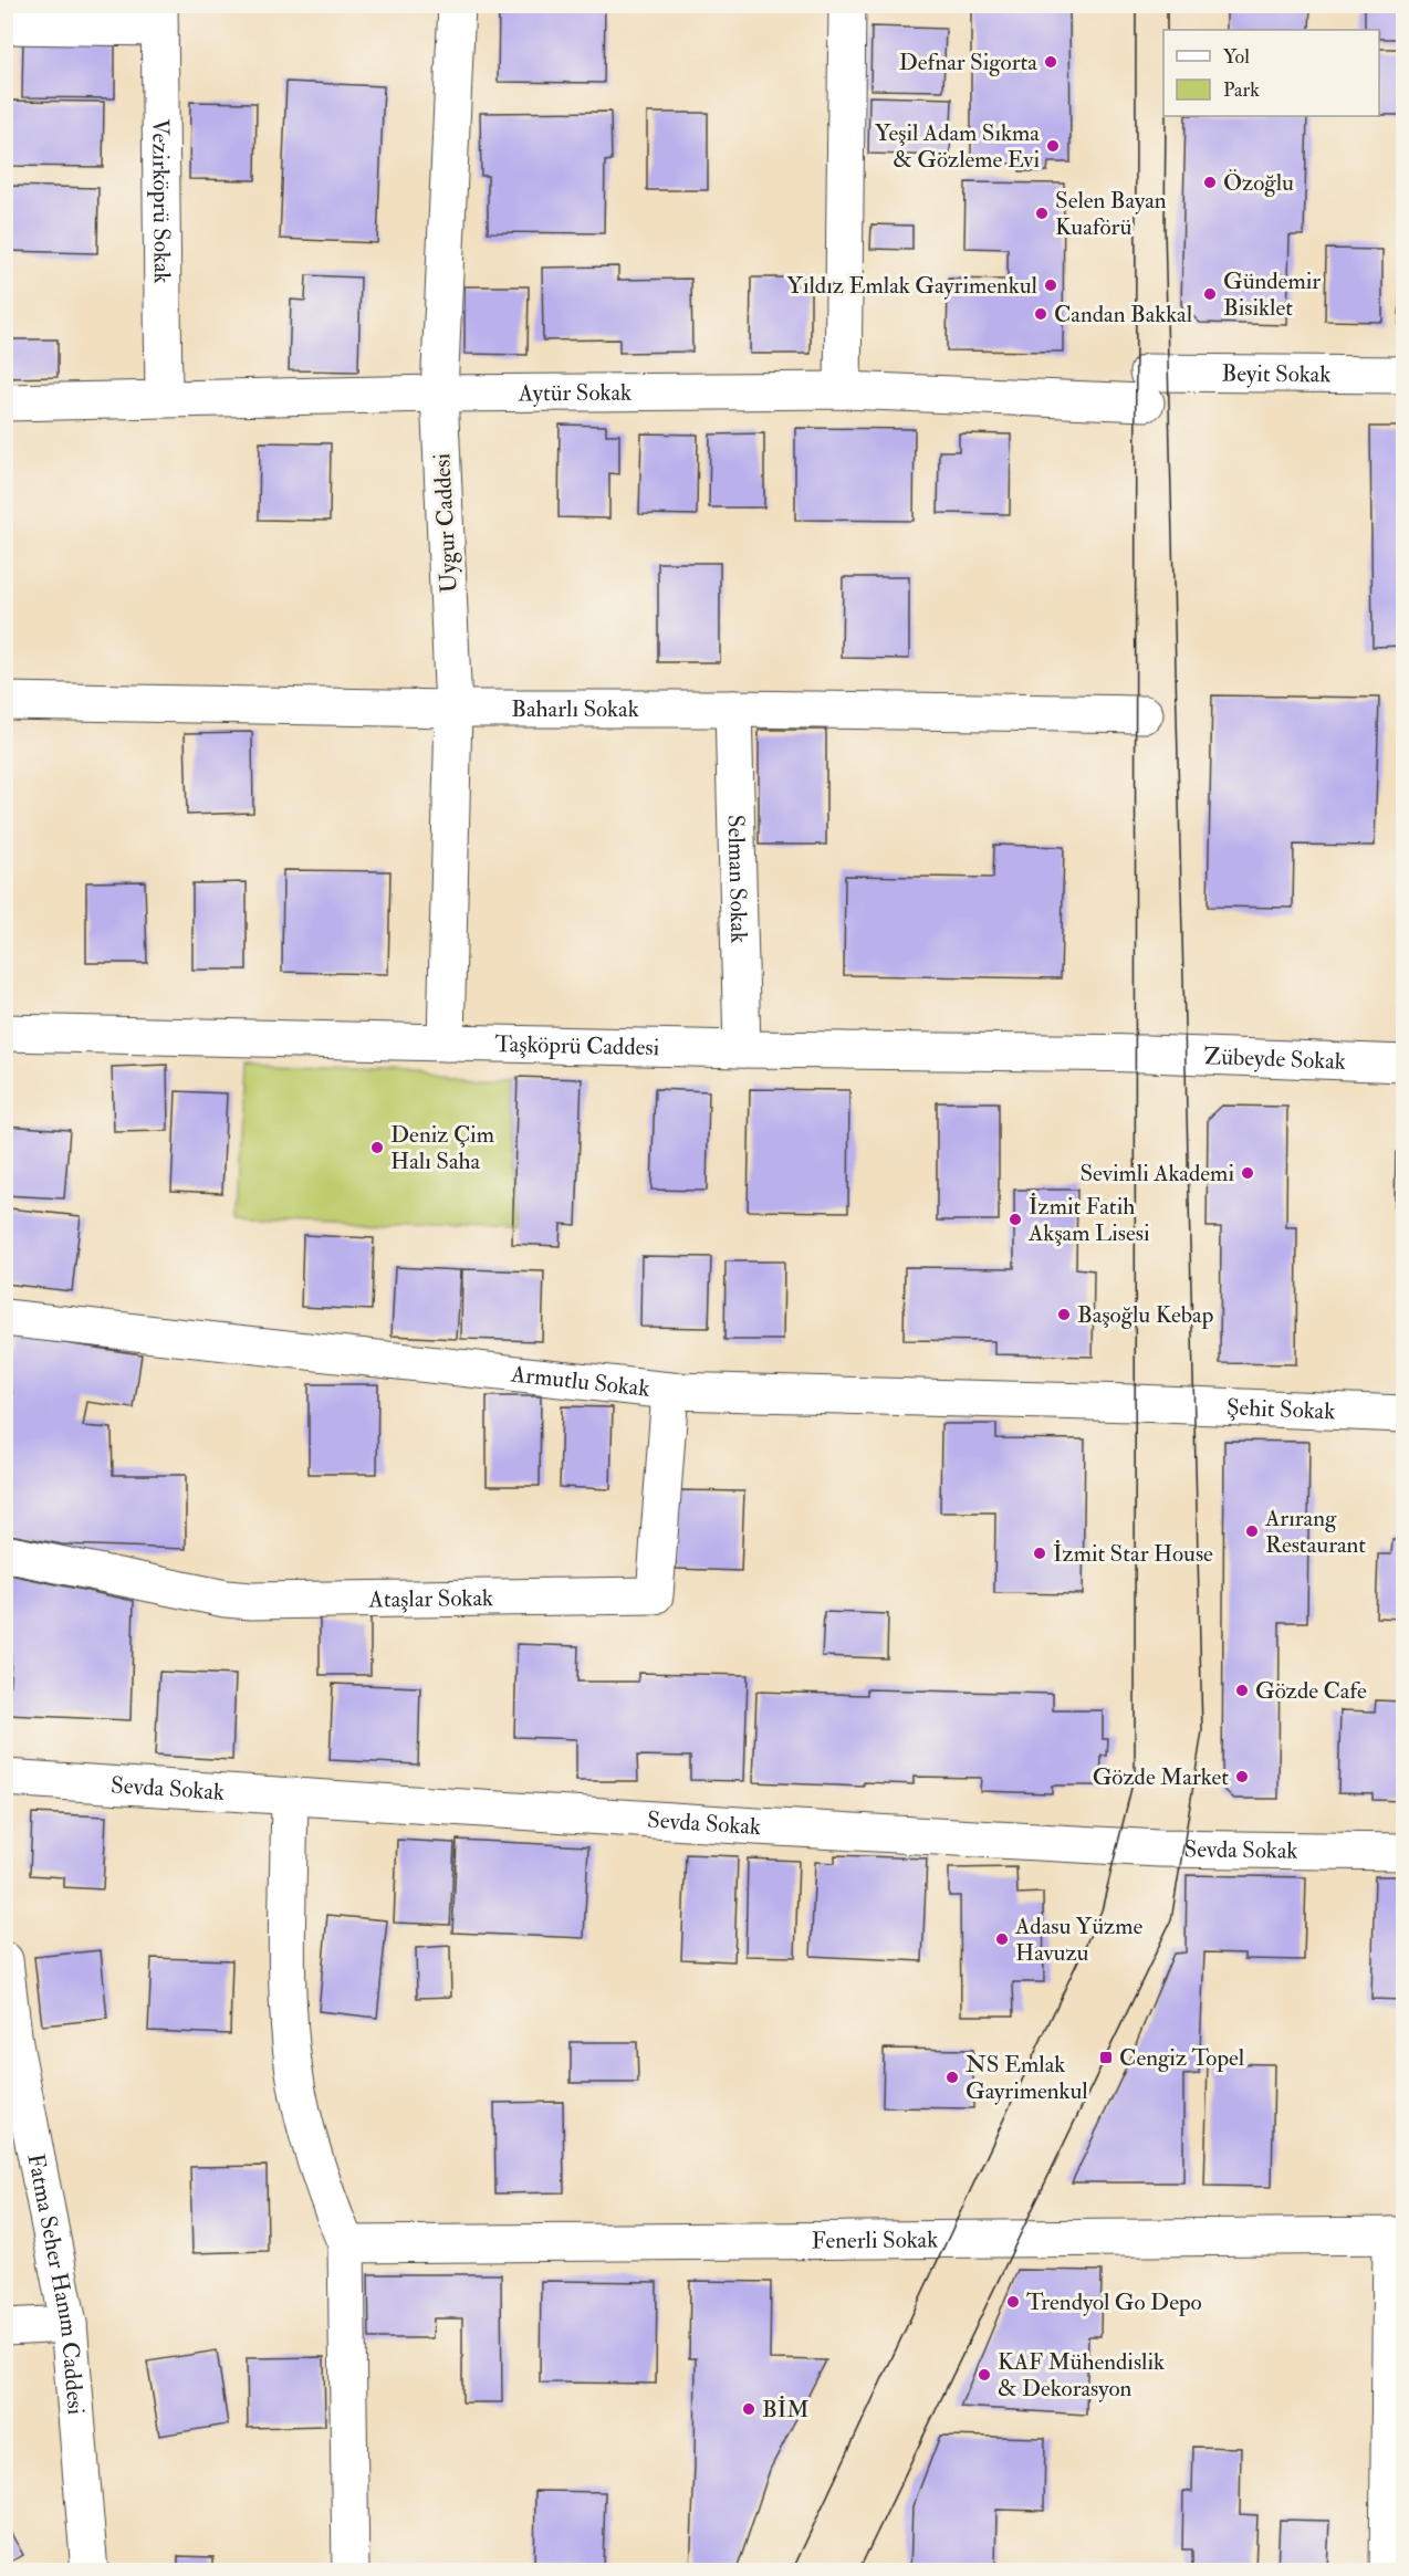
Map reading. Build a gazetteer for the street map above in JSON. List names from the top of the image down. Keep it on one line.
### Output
{"streets":{"street":["Vezirköprü Sokak","Beyit Sokak","Aytür Sokak","Uygur Caddesi","Baharlı Sokak","Selman Sokak","Taşköprü Caddesi","Zübeyde Sokak","Armutlu Sokak","Şehit Sokak","Ataşlar Sokak","Sevda Sokak","Fenerli Sokak","Fatma Seher Hanım Caddesi"]},"crossings":[["Vezirköprü Sokak","Aytür Sokak"],["Beyit Sokak","Aytür Sokak"],["Aytür Sokak","Uygur Caddesi"],["Uygur Caddesi","Baharlı Sokak"],["Uygur Caddesi","Taşköprü Caddesi"],["Baharlı Sokak","Selman Sokak"],["Selman Sokak","Taşköprü Caddesi"],["Taşköprü Caddesi","Zübeyde Sokak"],["Armutlu Sokak","Şehit Sokak"],["Armutlu Sokak","Ataşlar Sokak"]],"places":{"other":["Defnar Sigorta","Yeşil Adam Sıkma & Gözleme Evi","Özoğlu","Selen Bayan Kuaförü","Yıldız Emlak Gayrimenkul","Gündemir Bisiklet","Candan Bakkal","Deniz Çim Halı Saha","Sevimli Akademi","İzmit Fatih Akşam Lisesi","Başoğlu Kebap","Arırang Restaurant","İzmit Star House","Gözde Cafe","Gözde Market","Adasu Yüzme Havuzu","NS Emlak Gayrimenkul","Trendyol Go Depo","KAF Mühendislik & Dekorasyon","BİM"],"transit":["Cengiz Topel"]},"legend":["Yol","Park"]}
